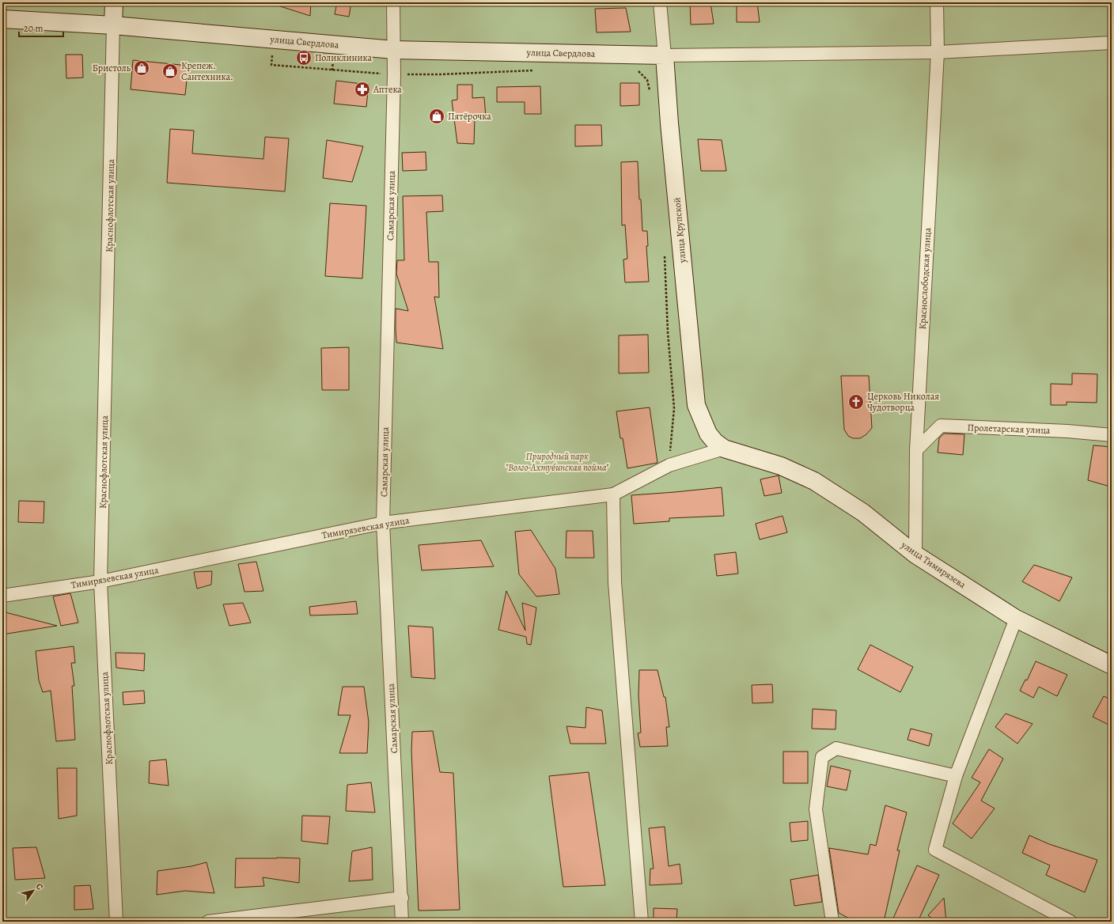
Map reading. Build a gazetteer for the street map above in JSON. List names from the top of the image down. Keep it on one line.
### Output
{"streets":{"street":["улица Свердлова","Краснофлотская улица","Самарская улица","улица Крупской","Краснослободская улица","Пролетарская улица","Тимирязевская улица","улица Тимирязева"]},"crossings":[["улица Свердлова","Краснофлотская улица"],["улица Свердлова","Самарская улица"],["улица Свердлова","улица Крупской"],["Краснофлотская улица","Тимирязевская улица"],["Самарская улица","Тимирязевская улица"],["улица Крупской","Тимирязевская улица"],["улица Крупской","улица Тимирязева"],["Краснослободская улица","Пролетарская улица"],["Краснослободская улица","улица Тимирязева"],["Тимирязевская улица","улица Тимирязева"]],"parks":["Природный парк \"Волго-Ахтубинская пойма\""],"places":{"bus stop":["Поликлиника"],"shop":["Бристоль","Крепеж. Сантехника.","Пятёрочка"],"pharmacy":["Аптека"],"church":["Церковь Николая Чудотворца"]},"scale_bar":"20 m","north":"top right"}
